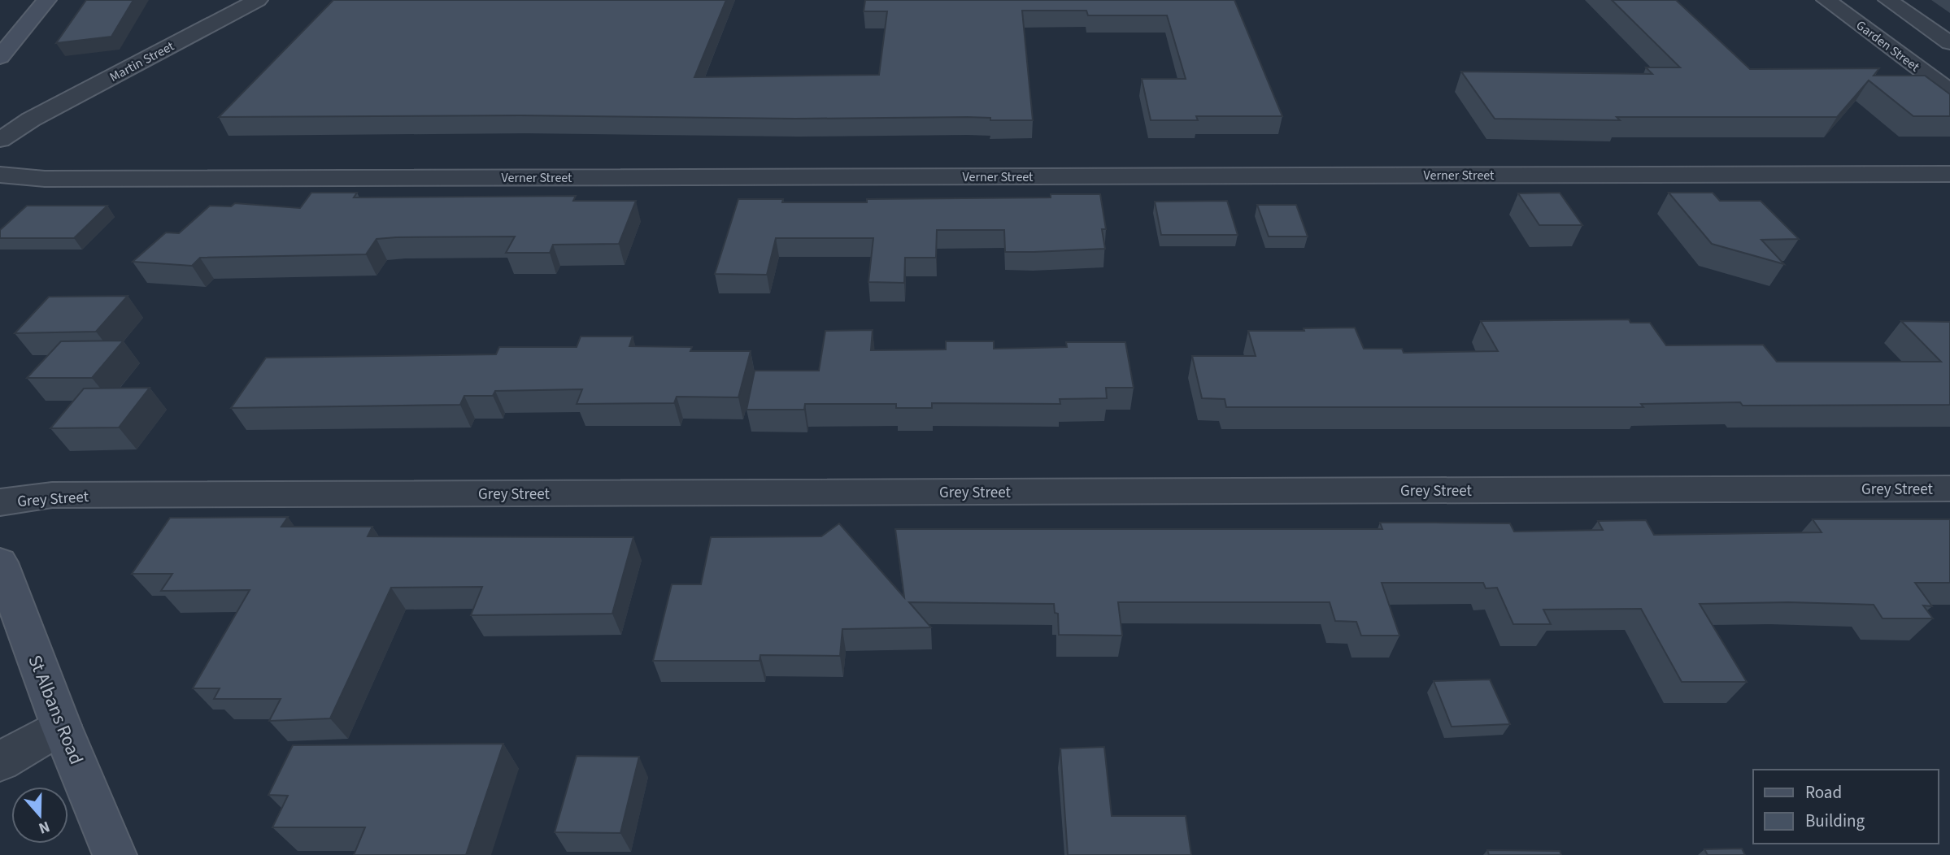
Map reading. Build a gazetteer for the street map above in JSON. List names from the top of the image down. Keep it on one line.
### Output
{"streets":{"street":["Garden Street","Martin Street","Verner Street","Grey Street","St Albans Road"]},"legend":["Road","Building"],"north":"bottom"}
